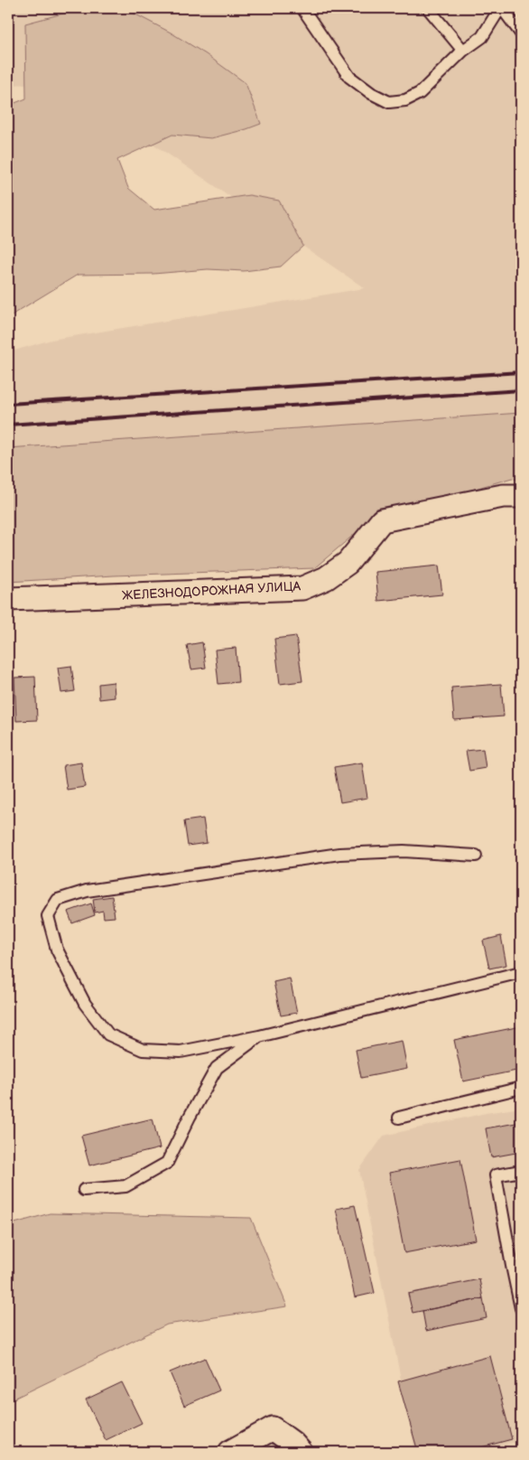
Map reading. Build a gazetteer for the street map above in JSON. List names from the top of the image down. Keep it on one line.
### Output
{"streets":{"street":["ЖЕЛЕЗНОДОРОЖНАЯ УЛИЦА"]}}
